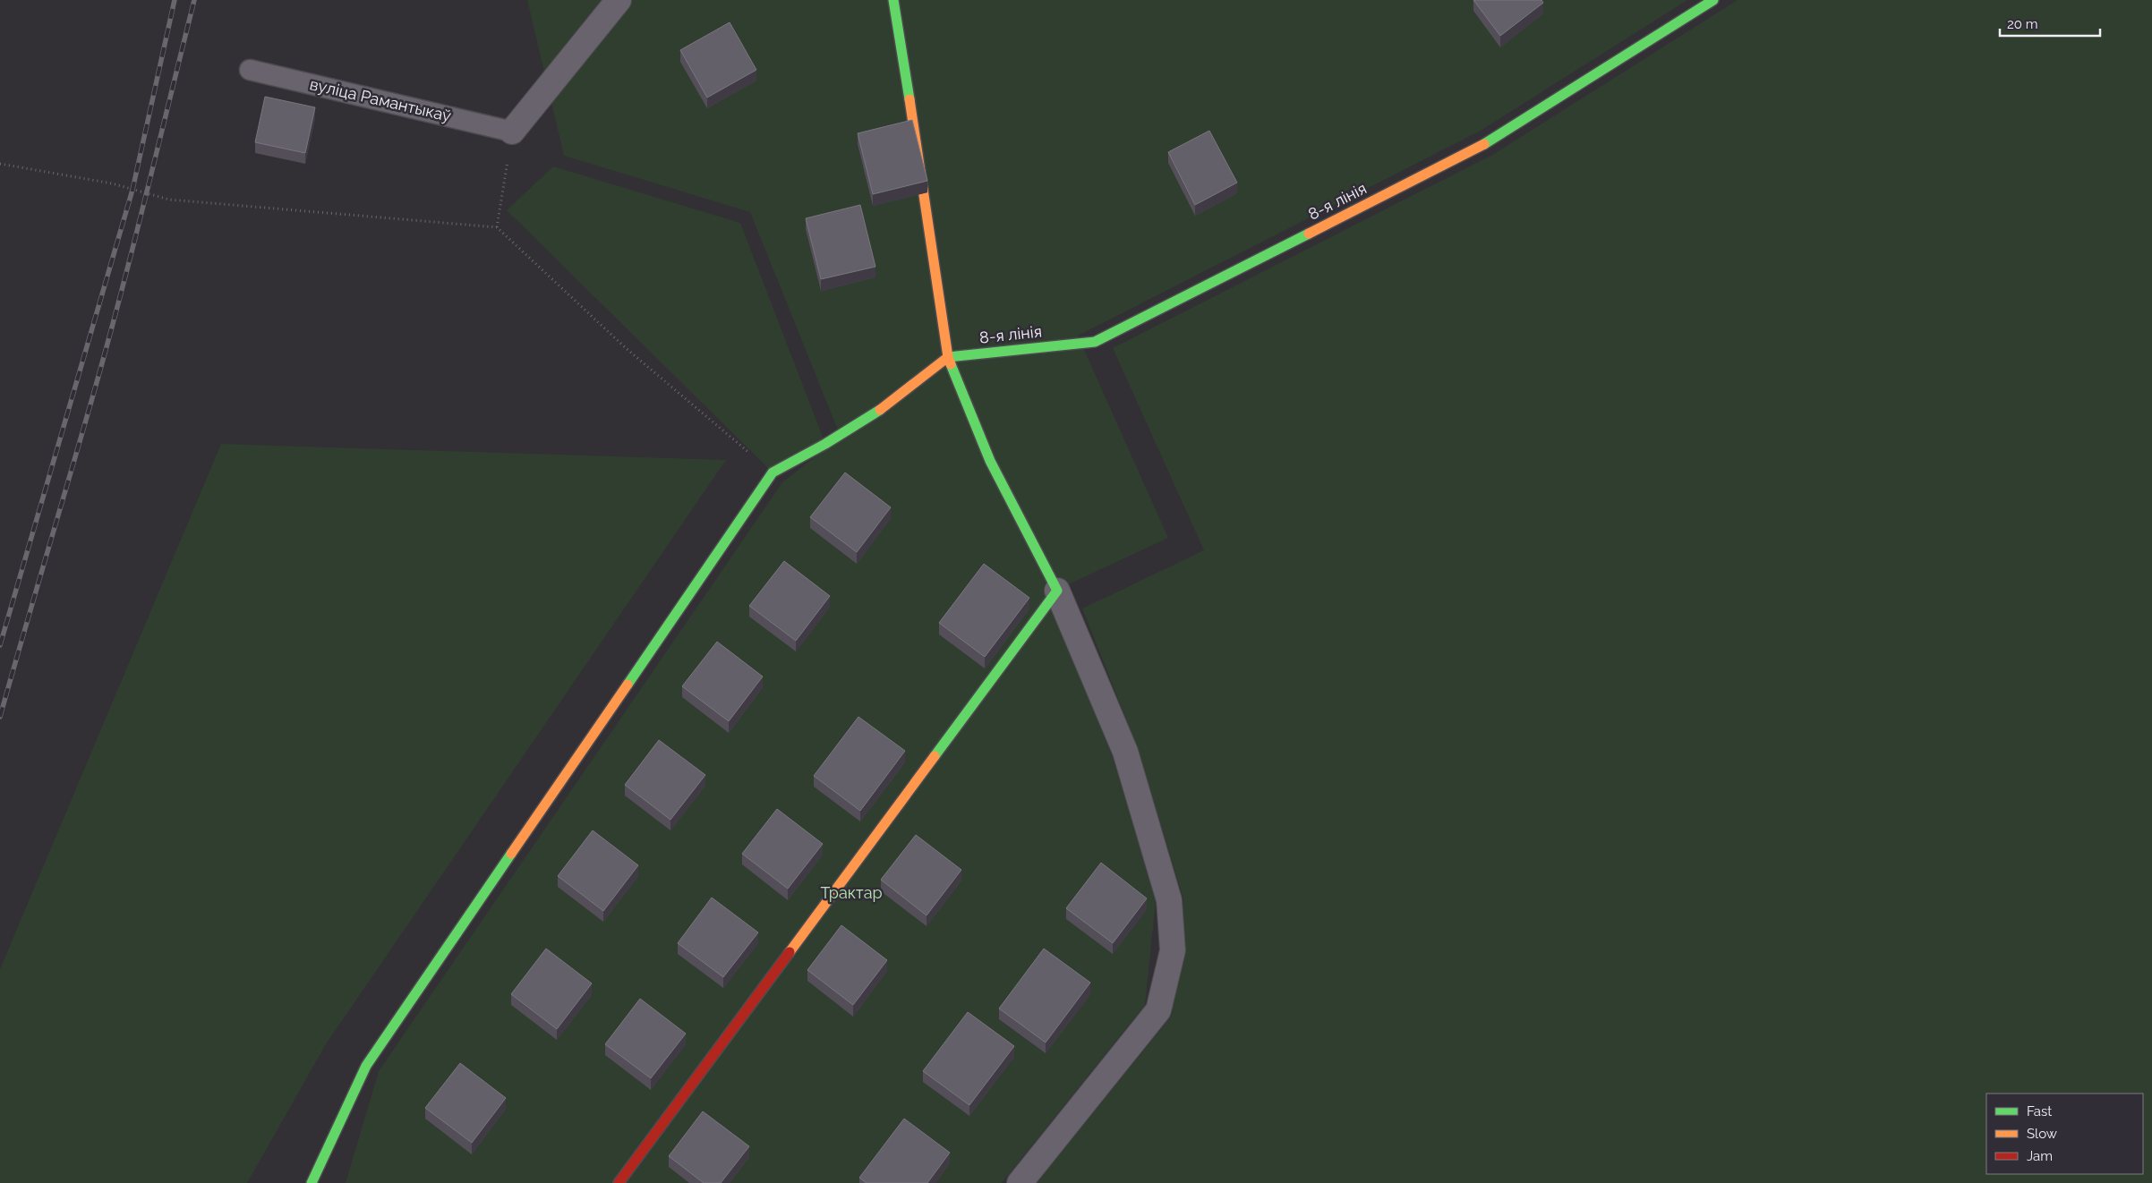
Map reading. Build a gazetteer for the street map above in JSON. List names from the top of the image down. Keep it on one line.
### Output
{"streets":{"street":["8-я лінія"],"lane":["вуліца Рамантыкаў"]},"parks":["Трактар"],"legend":["Fast","Slow","Jam"],"scale_bar":"20 m"}
